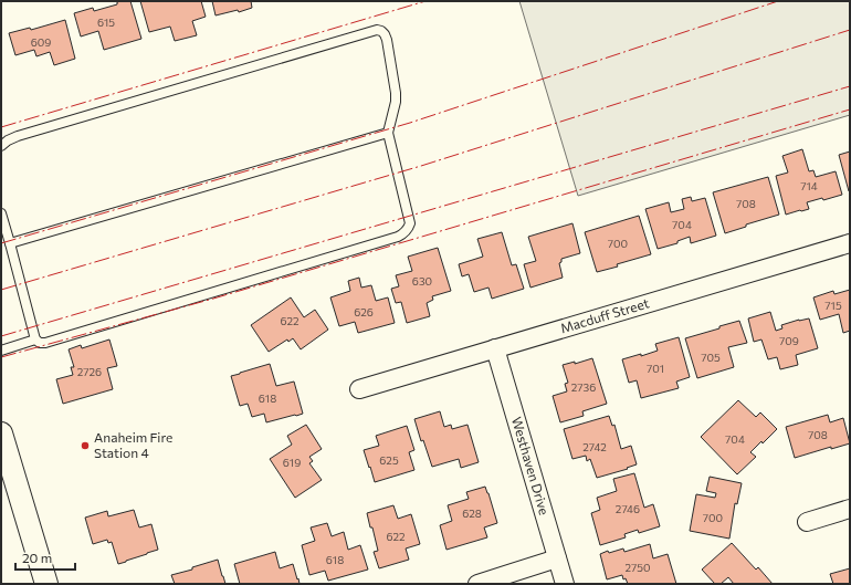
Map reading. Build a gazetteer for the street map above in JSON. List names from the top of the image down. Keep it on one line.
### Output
{"streets":{"street":["Macduff Street","Westhaven Drive"]},"crossings":[["Macduff Street","Westhaven Drive"]],"places":["Anaheim Fire Station 4"],"house_numbers":["615","609","714","708","704","700","630","715","626","622","709","705","701","2726","2736","618","708","704","2742","625","619","2746","628","700","622","618","2750"],"scale_bar":"20 m"}
